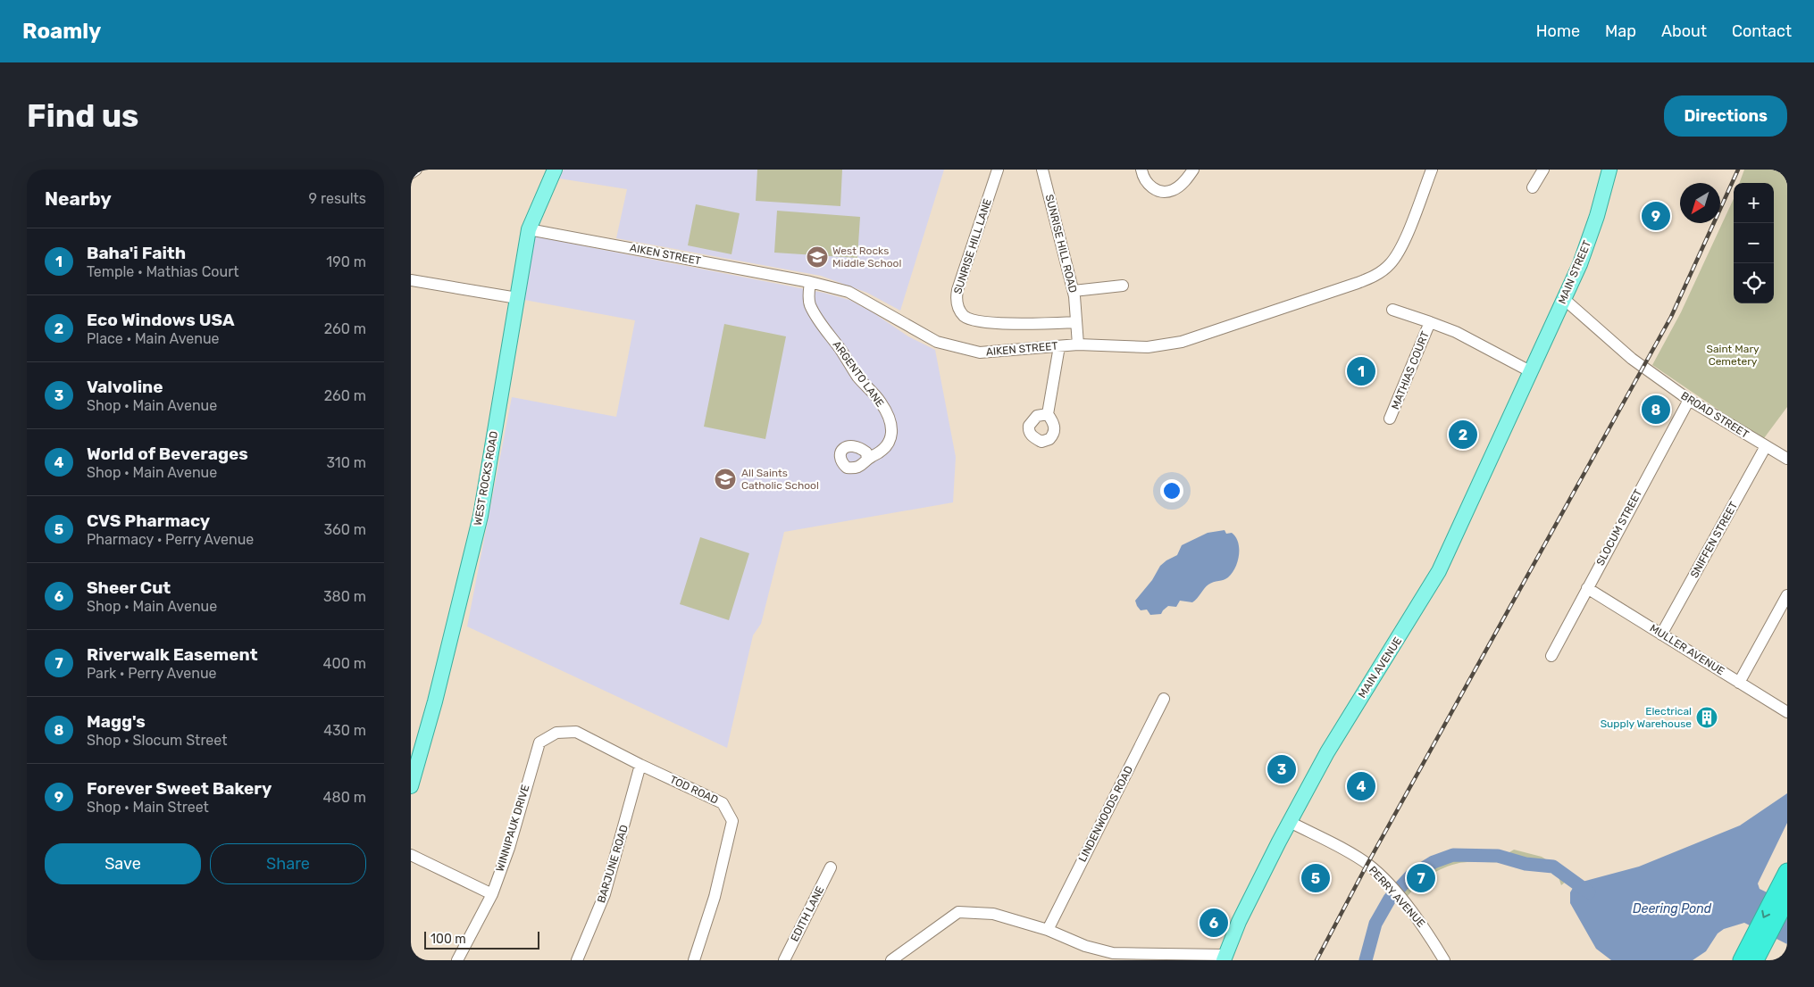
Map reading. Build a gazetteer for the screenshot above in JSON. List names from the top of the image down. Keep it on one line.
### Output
{"streets":{"main road":["MAIN STREET","WEST ROCKS ROAD","MAIN AVENUE"],"street":["SUNRISE HILL ROAD","SUNRISE HILL LANE","AIKEN STREET","MATHIAS COURT","ARGENTO LANE","BROAD STREET","SLOCUM STREET","SNIFFEN STREET","MULLER AVENUE","TOD ROAD","LINDENWOODS ROAD","WINNIPAUK DRIVE","BARJUNE ROAD","PERRY AVENUE","EDITH LANE"]},"crossings":[["SUNRISE HILL ROAD","SUNRISE HILL LANE"],["SUNRISE HILL ROAD","AIKEN STREET"],["AIKEN STREET","ARGENTO LANE"],["AIKEN STREET","WEST ROCKS ROAD"],["MAIN STREET","BROAD STREET"],["MAIN STREET","MAIN AVENUE"],["BROAD STREET","SLOCUM STREET"],["BROAD STREET","SNIFFEN STREET"],["SLOCUM STREET","MULLER AVENUE"],["SNIFFEN STREET","MULLER AVENUE"],["MAIN AVENUE","PERRY AVENUE"],["TOD ROAD","WINNIPAUK DRIVE"],["TOD ROAD","BARJUNE ROAD"]],"water":["Deering Pond"],"parks":["Saint Mary Cemetery"],"places":{"school or university":["West Rocks Middle School","All Saints Catholic School"],"building":["Electrical Supply Warehouse"]},"scale_bar":"100 m","north":"bottom left","page":{"header":"Roamly","nav":["Home","Map","About","Contact"],"buttons":["Directions",["Save","Share"]],"title":"Find us","heading":["Nearby","9 results"],"map_buttons":["+","−"],"pins":["9","1","8","2","3","4","5","7","6"],"list":[{"mark":"1","name":"Baha'i Faith","note":"Temple · Mathias Court","value":"190 m"},{"mark":"2","name":"Eco Windows USA","note":"Place · Main Avenue","value":"260 m"},{"mark":"3","name":"Valvoline","note":"Shop · Main Avenue","value":"260 m"},{"mark":"4","name":"World of Beverages","note":"Shop · Main Avenue","value":"310 m"},{"mark":"5","name":"CVS Pharmacy","note":"Pharmacy · Perry Avenue","value":"360 m"},{"mark":"6","name":"Sheer Cut","note":"Shop · Main Avenue","value":"380 m"},{"mark":"7","name":"Riverwalk Easement","note":"Park · Perry Avenue","value":"400 m"},{"mark":"8","name":"Magg's","note":"Shop · Slocum Street","value":"430 m"},{"mark":"9","name":"Forever Sweet Bakery","note":"Shop · Main Street","value":"480 m"}],"scale":"100 m"}}
